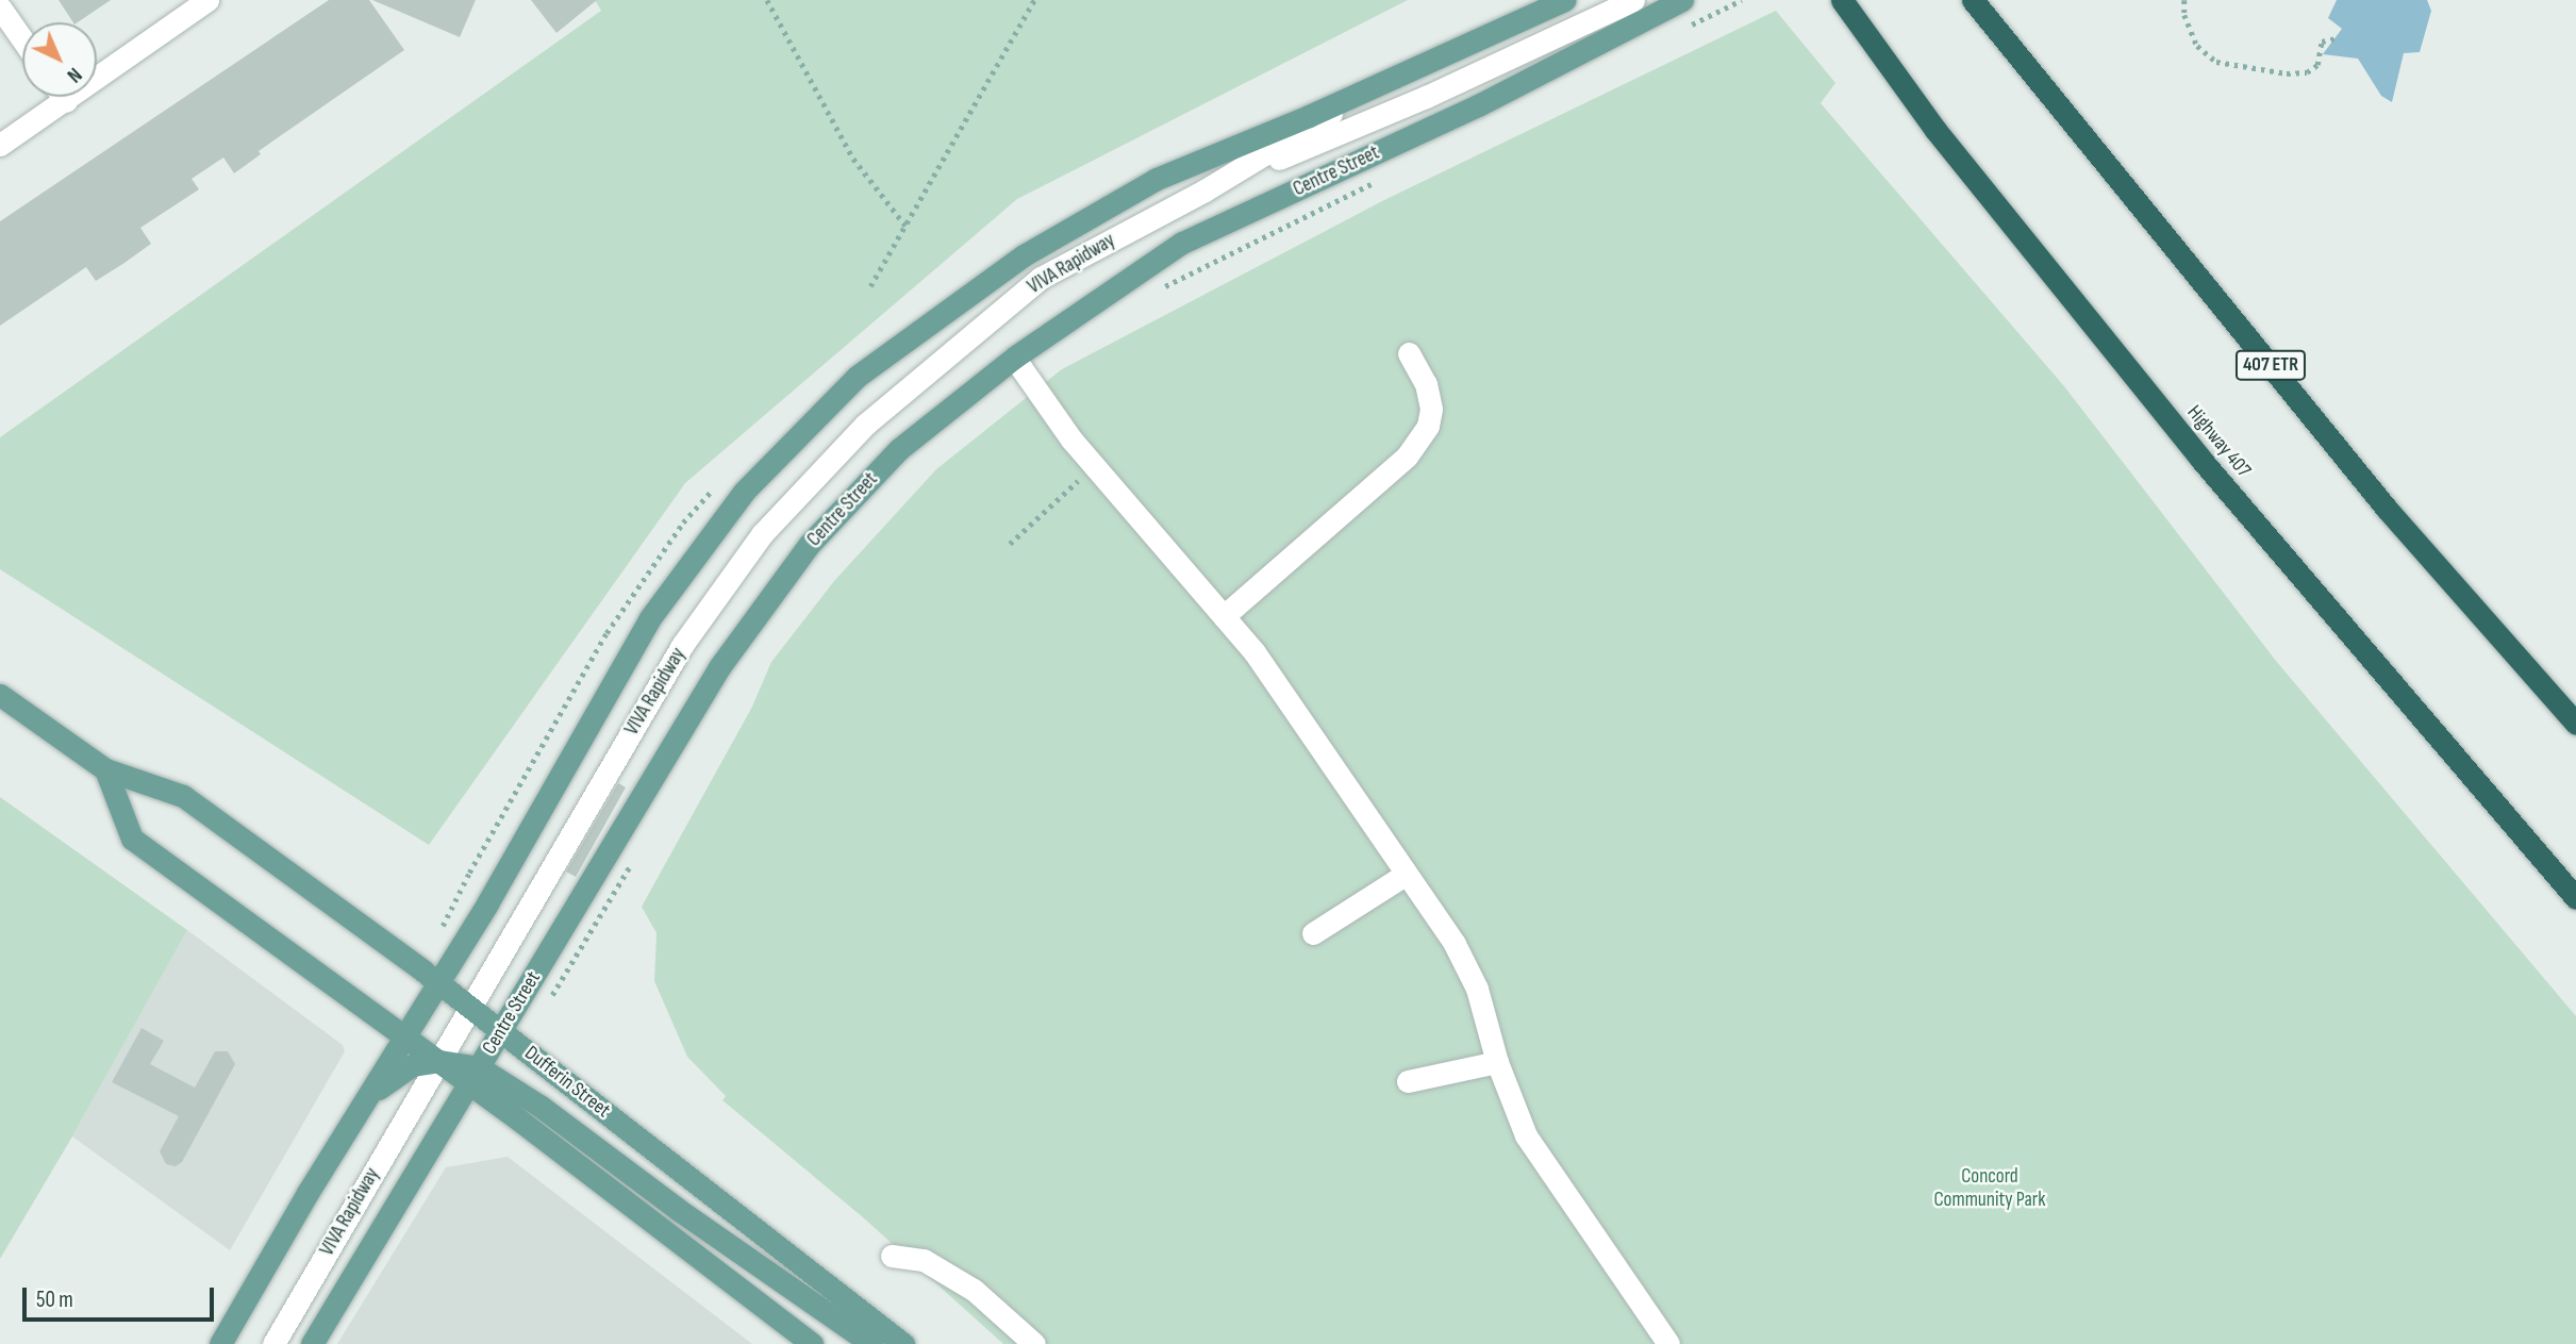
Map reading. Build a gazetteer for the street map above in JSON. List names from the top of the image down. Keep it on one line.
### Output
{"streets":{"highway":["407 ETR","Highway 407"],"main road":["Centre Street","Dufferin Street"],"street":["VIVA Rapidway"]},"crossings":[["Centre Street","Dufferin Street"],["VIVA Rapidway","Dufferin Street"]],"parks":["Concord Community Park"],"scale_bar":"50 m","north":"bottom right"}
